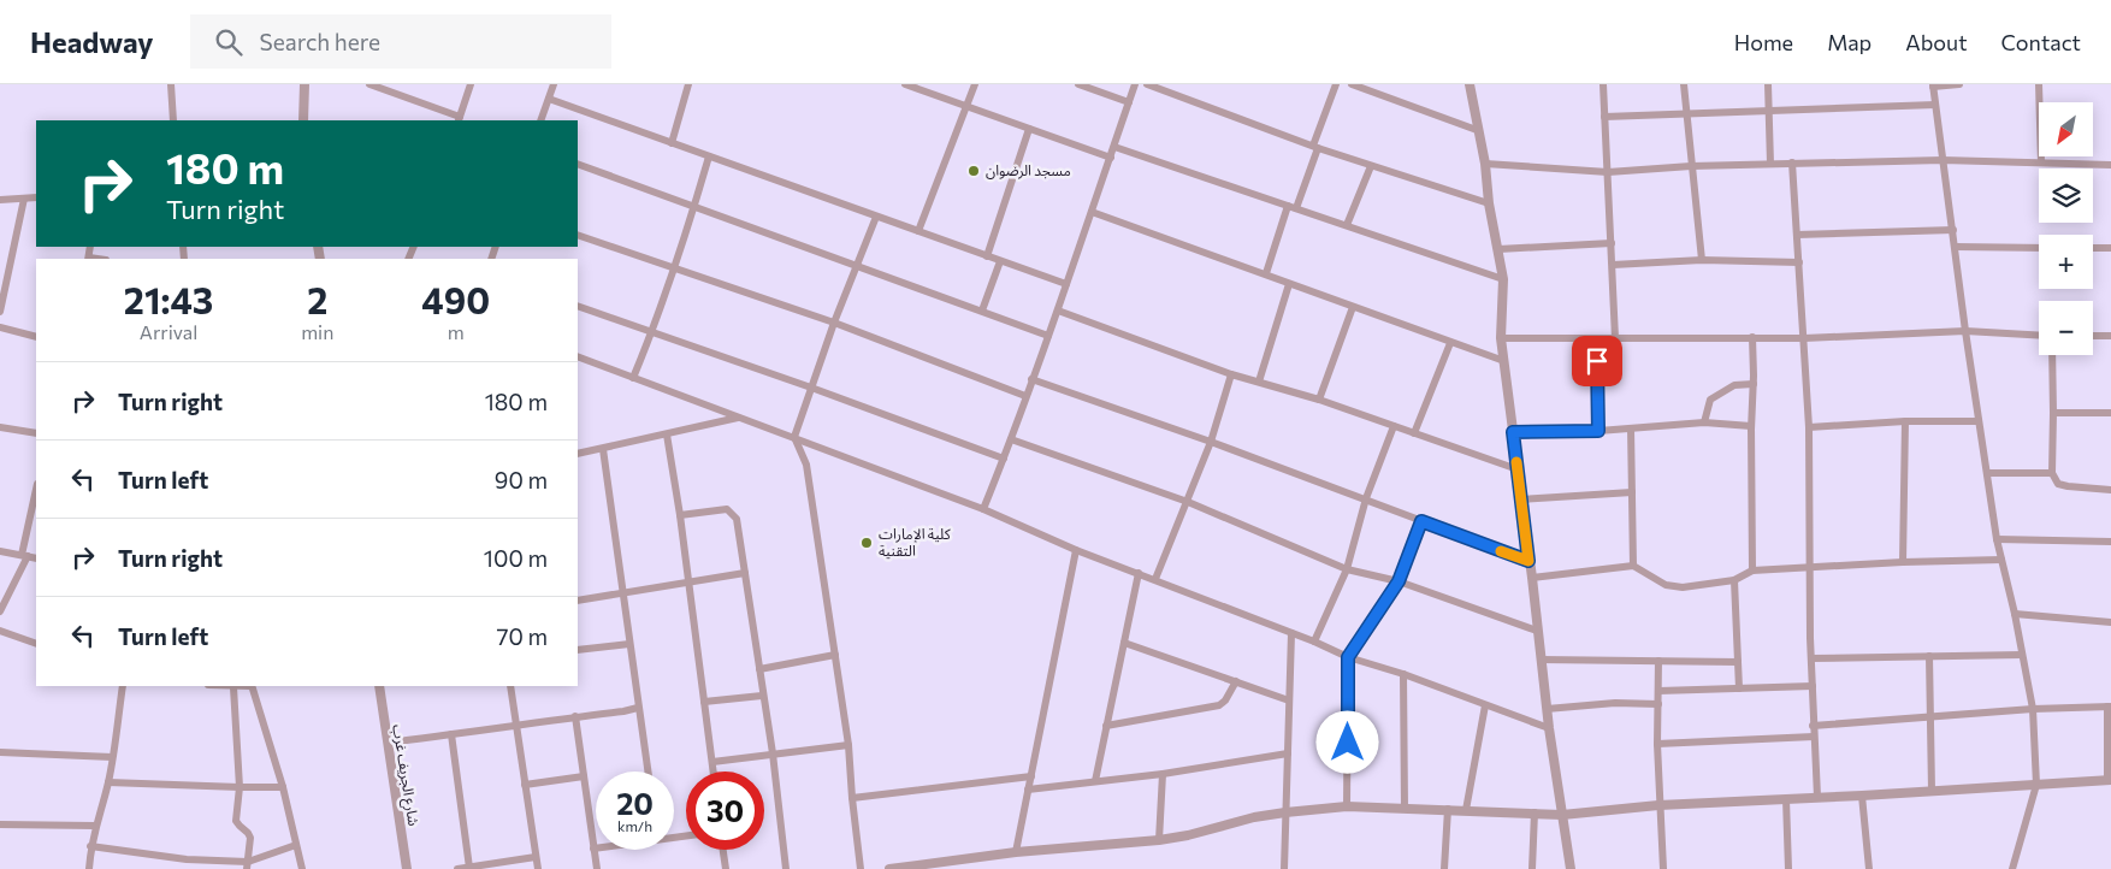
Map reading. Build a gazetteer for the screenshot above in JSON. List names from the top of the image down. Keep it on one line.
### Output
{"streets":{"street":["شارع الجريف غرب"]},"places":["مسجد الرضوان","كلية الإمارات التقنية"],"north":"bottom left","page":{"header":"Headway","search":"Search here","nav":["Home","Map","About","Contact"],"map_buttons":["+","−"],"turn":["180 m","Turn right"],"eta":["21:43","Arrival","2","min","490","m"],"list":[{"name":"Turn right","value":"180 m"},{"name":"Turn left","value":"90 m"},{"name":"Turn right","value":"100 m"},{"name":"Turn left","value":"70 m"}],"speed":"20 km/h","limit":"30"}}
